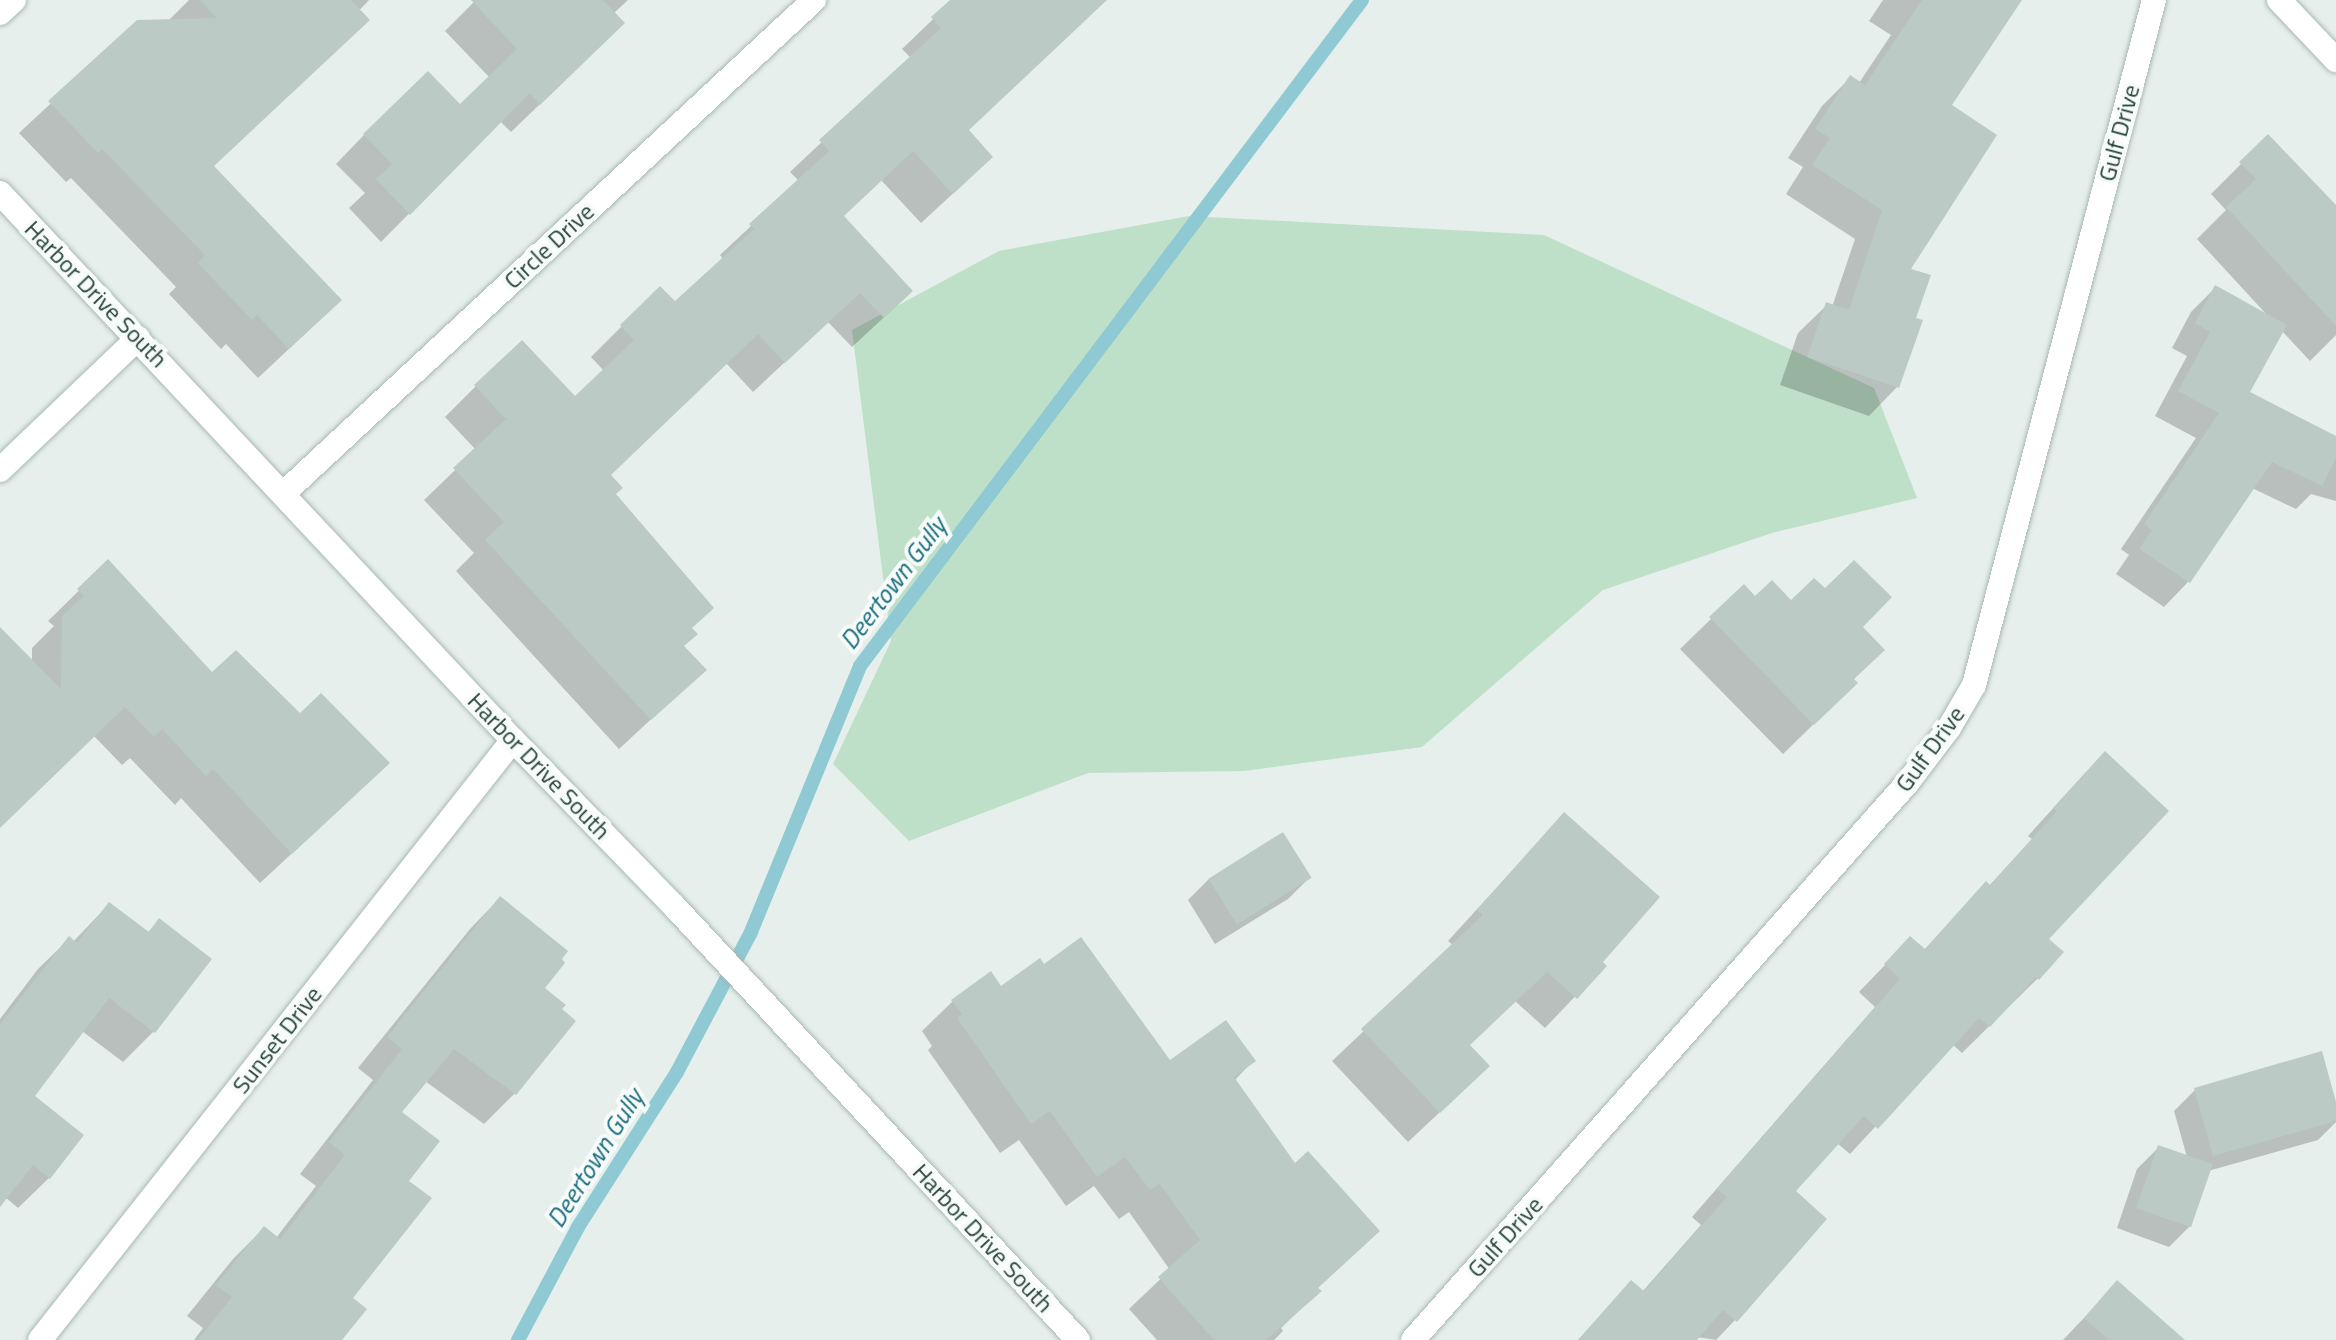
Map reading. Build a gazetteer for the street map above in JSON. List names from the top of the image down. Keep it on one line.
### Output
{"streets":{"street":["Gulf Drive","Circle Drive","Harbor Drive South","Sunset Drive"]},"crossings":[["Circle Drive","Harbor Drive South"],["Harbor Drive South","Sunset Drive"]],"water":["Deertown Gully"]}
